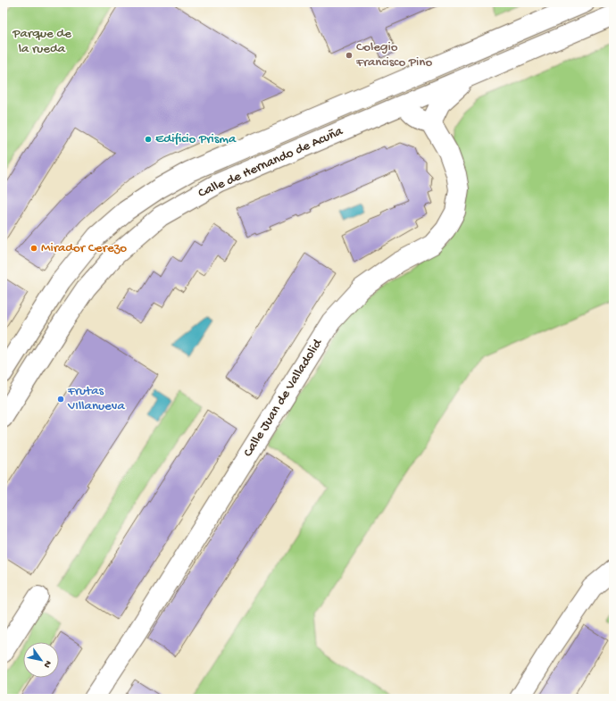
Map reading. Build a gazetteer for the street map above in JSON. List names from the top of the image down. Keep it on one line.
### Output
{"streets":{"street":["Calle de Hernando de Acuña","Calle Juan de Valladolid"]},"parks":["Parque de la rueda"],"places":["Colegio Francisco Pino","Edificio Prisma","Mirador Cerezo","Frutas VIllanueva"],"north":"bottom right"}
